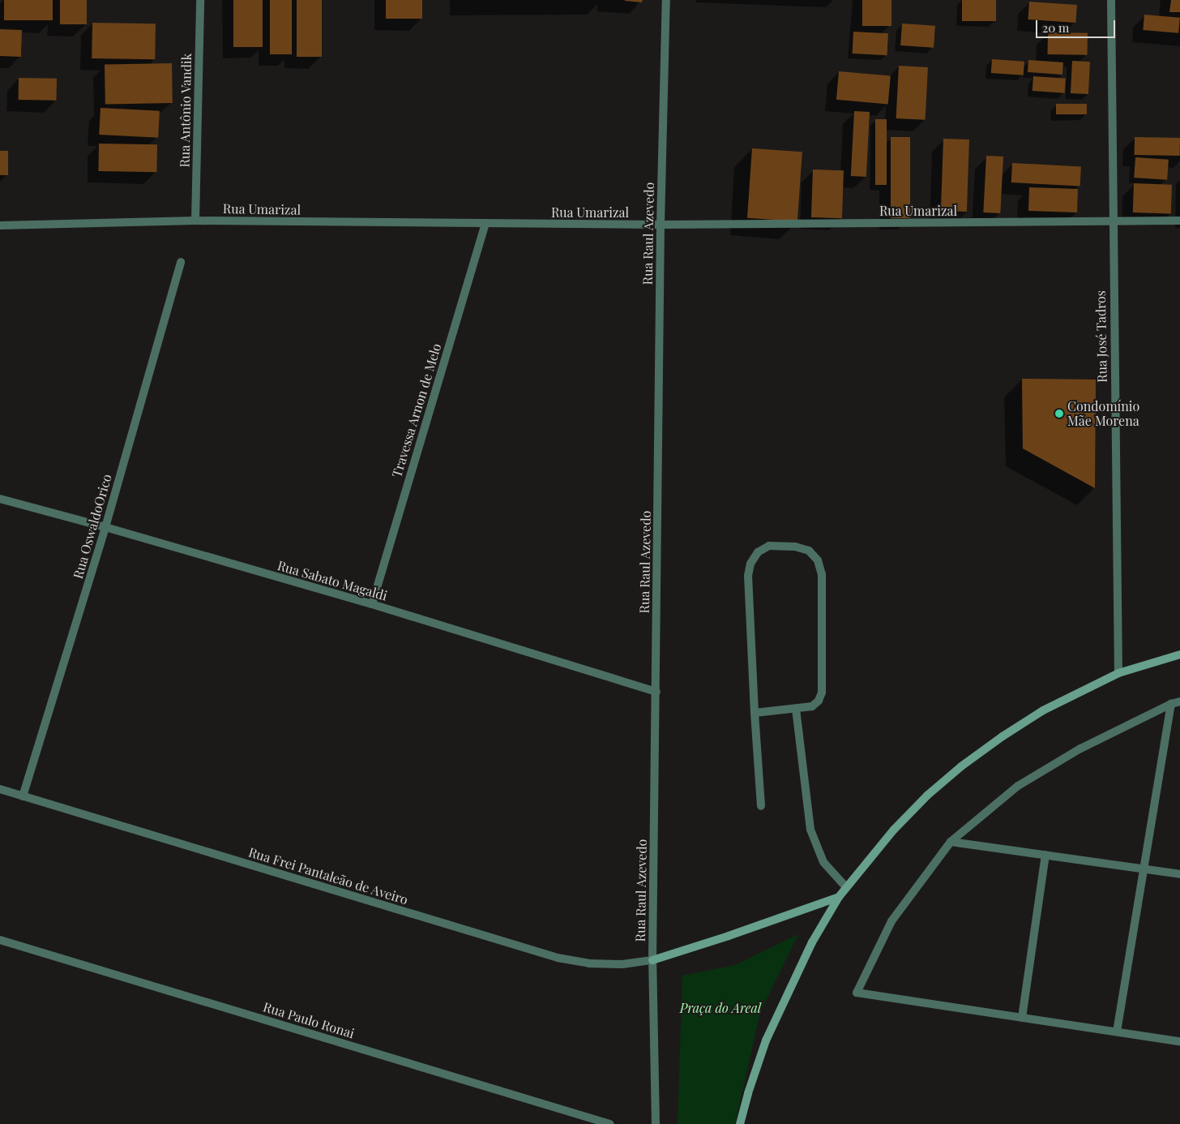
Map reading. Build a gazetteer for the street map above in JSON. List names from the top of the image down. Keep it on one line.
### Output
{"streets":{"street":["Rua Antônio Vandik","Rua Umarizal","Rua Raul Azevedo","Rua José Tadros","Travessa Arnon de Melo","Rua OswaldoOrico","Rua Sabato Magaldi","Rua Frei Pantaleão de Aveiro","Rua Paulo Ronai"]},"crossings":[["Rua Antônio Vandik","Rua Umarizal"],["Rua Umarizal","Rua Raul Azevedo"],["Rua Umarizal","Rua José Tadros"],["Rua Umarizal","Travessa Arnon de Melo"],["Rua Raul Azevedo","Rua Sabato Magaldi"],["Rua Raul Azevedo","Rua Frei Pantaleão de Aveiro"],["Travessa Arnon de Melo","Rua Sabato Magaldi"],["Rua OswaldoOrico","Rua Sabato Magaldi"],["Rua OswaldoOrico","Rua Frei Pantaleão de Aveiro"]],"parks":["Praça do Areal"],"places":["Condomínio Mãe Morena"],"scale_bar":"20 m"}
